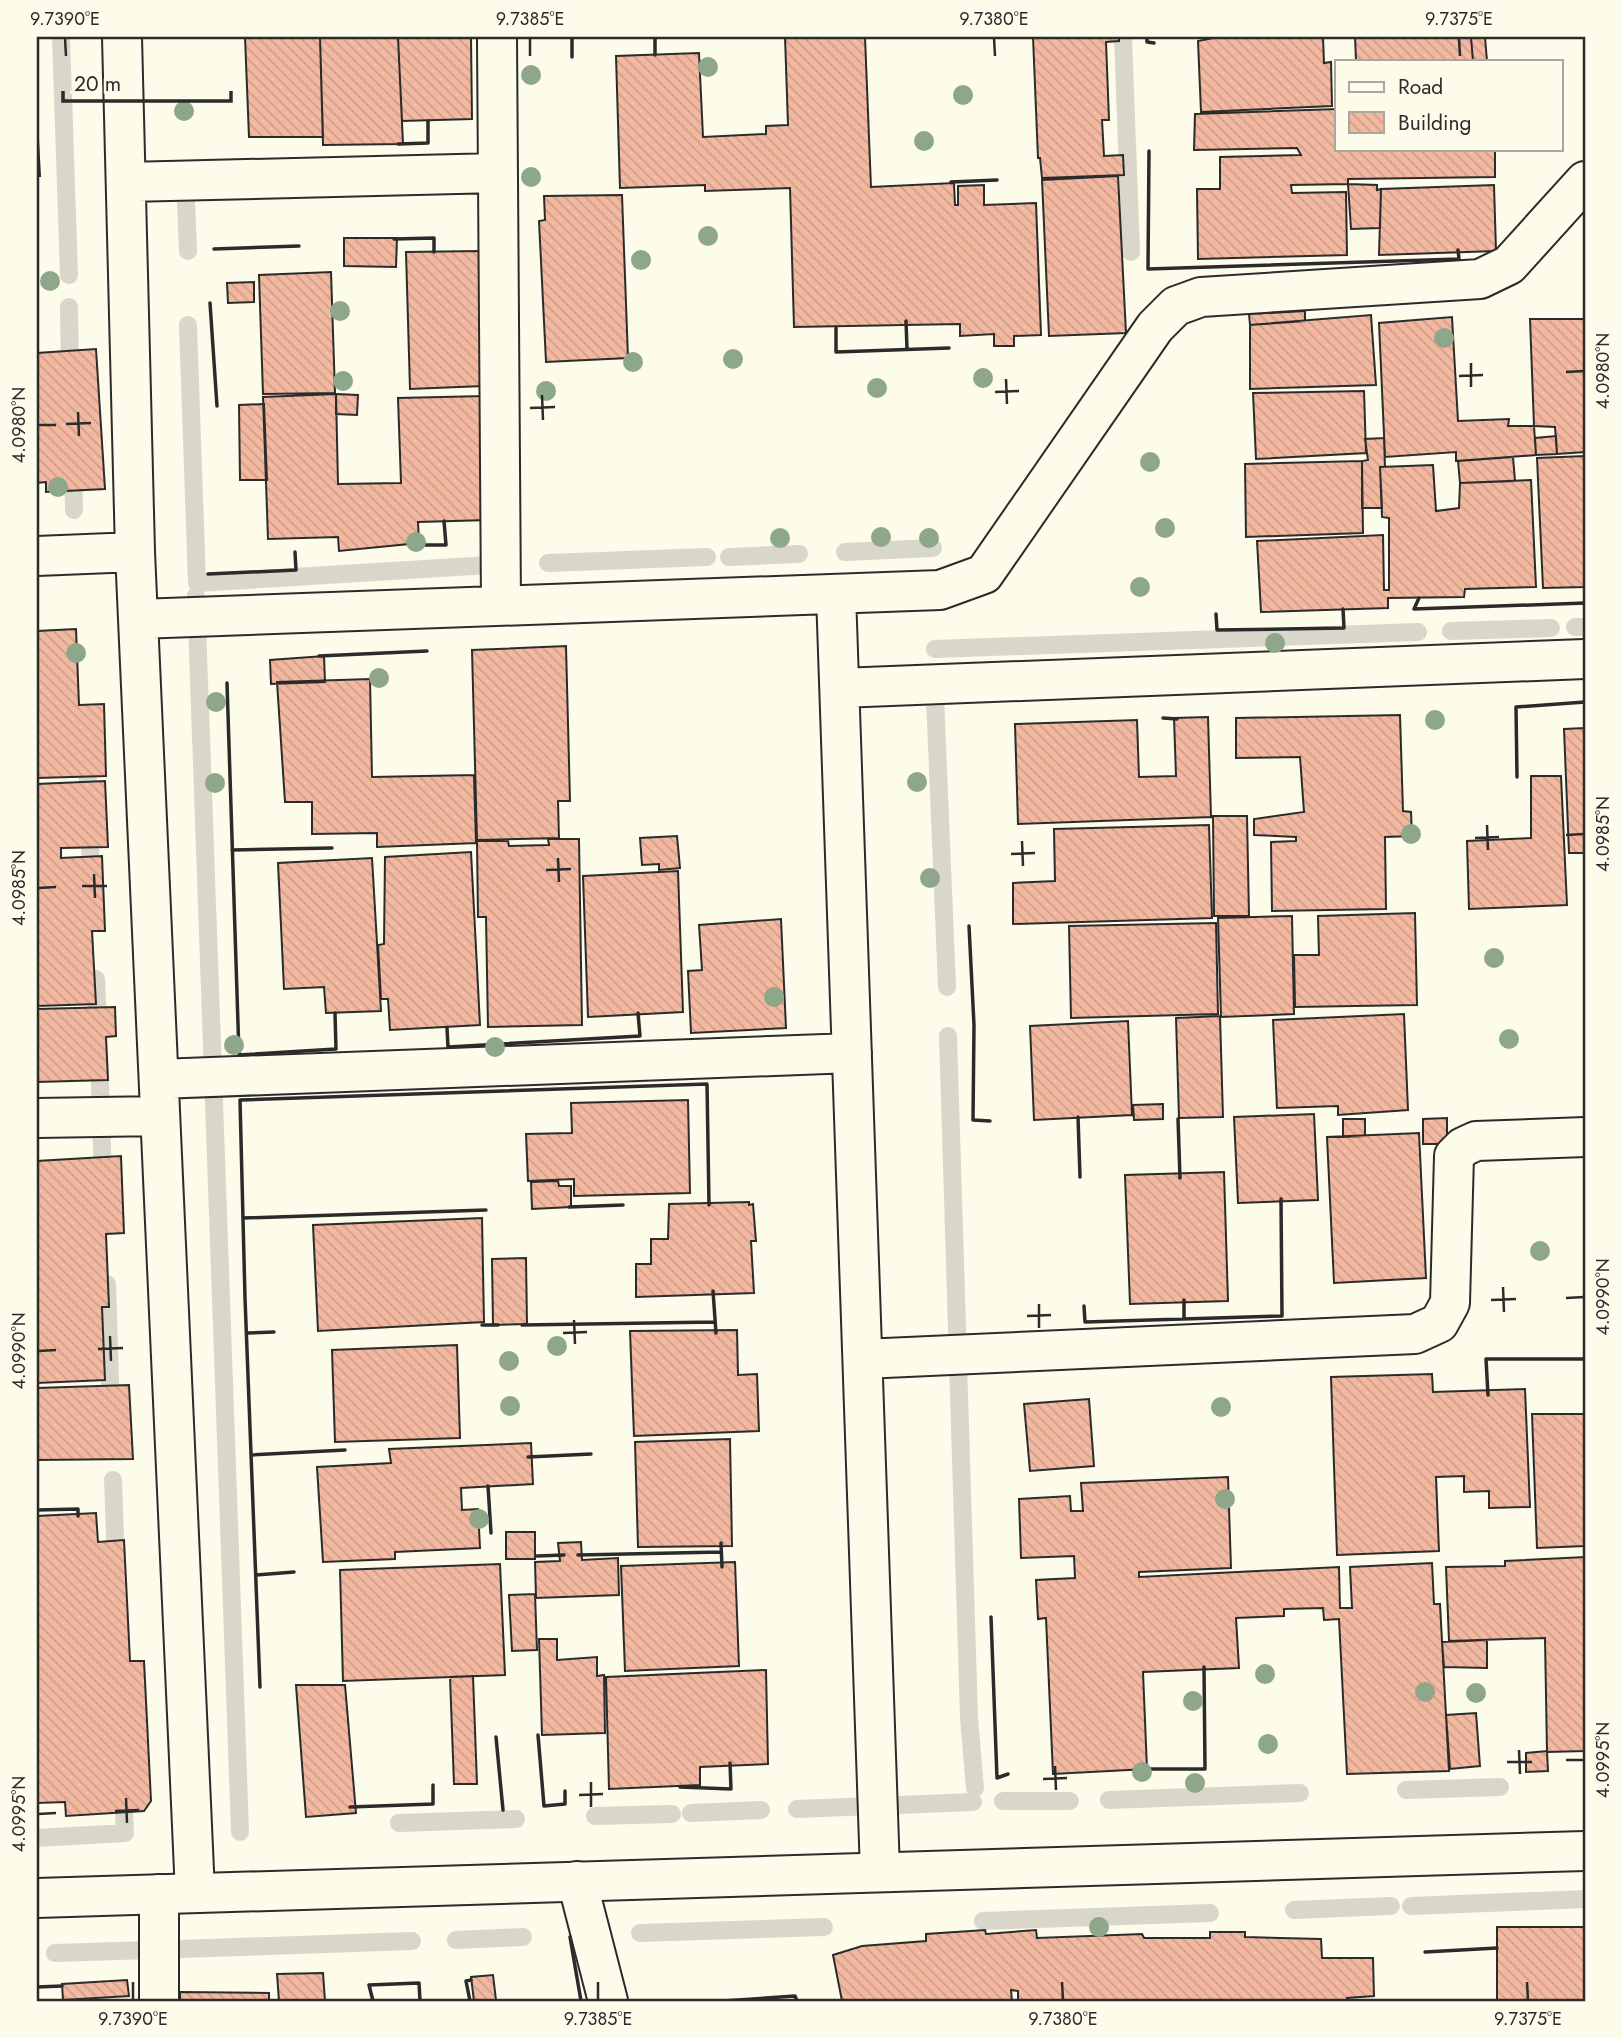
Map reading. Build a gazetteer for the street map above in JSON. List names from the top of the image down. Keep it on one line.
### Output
{"legend":["Road","Building"],"scale_bar":"20 m","coordinates":["9.7390°E","9.7385°E","9.7380°E","9.7375°E","4.0980°N","4.0985°N","4.0990°N","4.0995°N"]}
